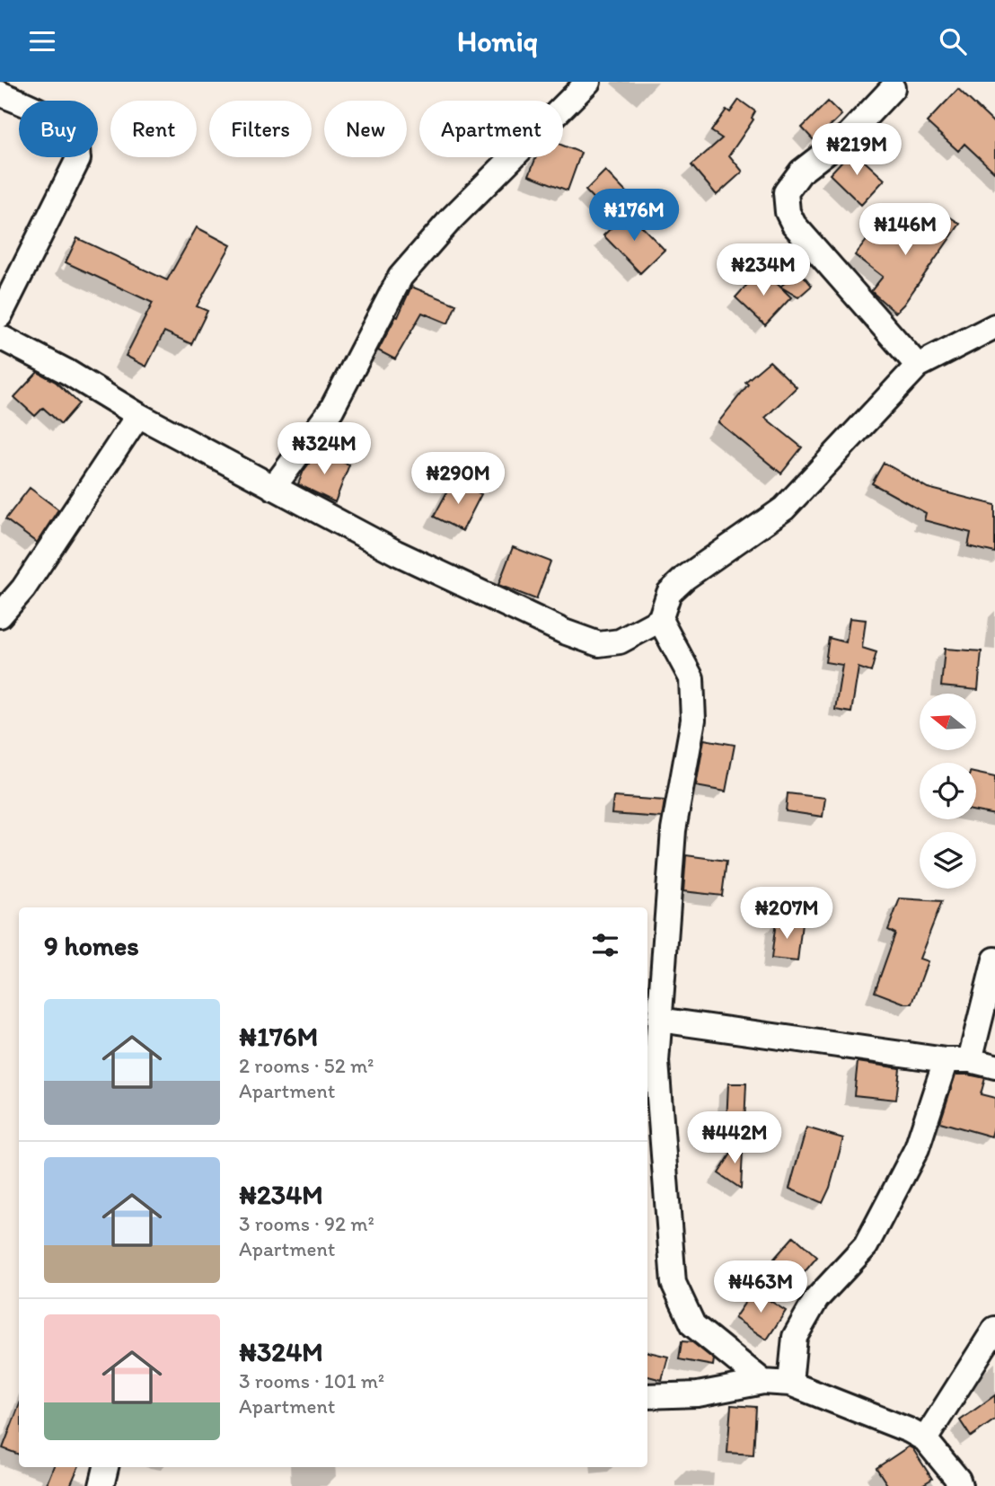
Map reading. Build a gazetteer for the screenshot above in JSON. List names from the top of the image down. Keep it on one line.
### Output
{"north":"left","page":{"header":"Homiq","chip":["Buy","Rent","Filters","New","Apartment"],"price":["₦219M","₦176M","₦146M","₦234M","₦324M","₦290M","₦207M","₦442M","₦463M"],"heading":"9 homes","list":[{"name":"₦176M","note":"2 rooms · 52 m² · Apartment"},{"name":"₦234M","note":"3 rooms · 92 m² · Apartment"},{"name":"₦324M","note":"3 rooms · 101 m² · Apartment"}]}}
